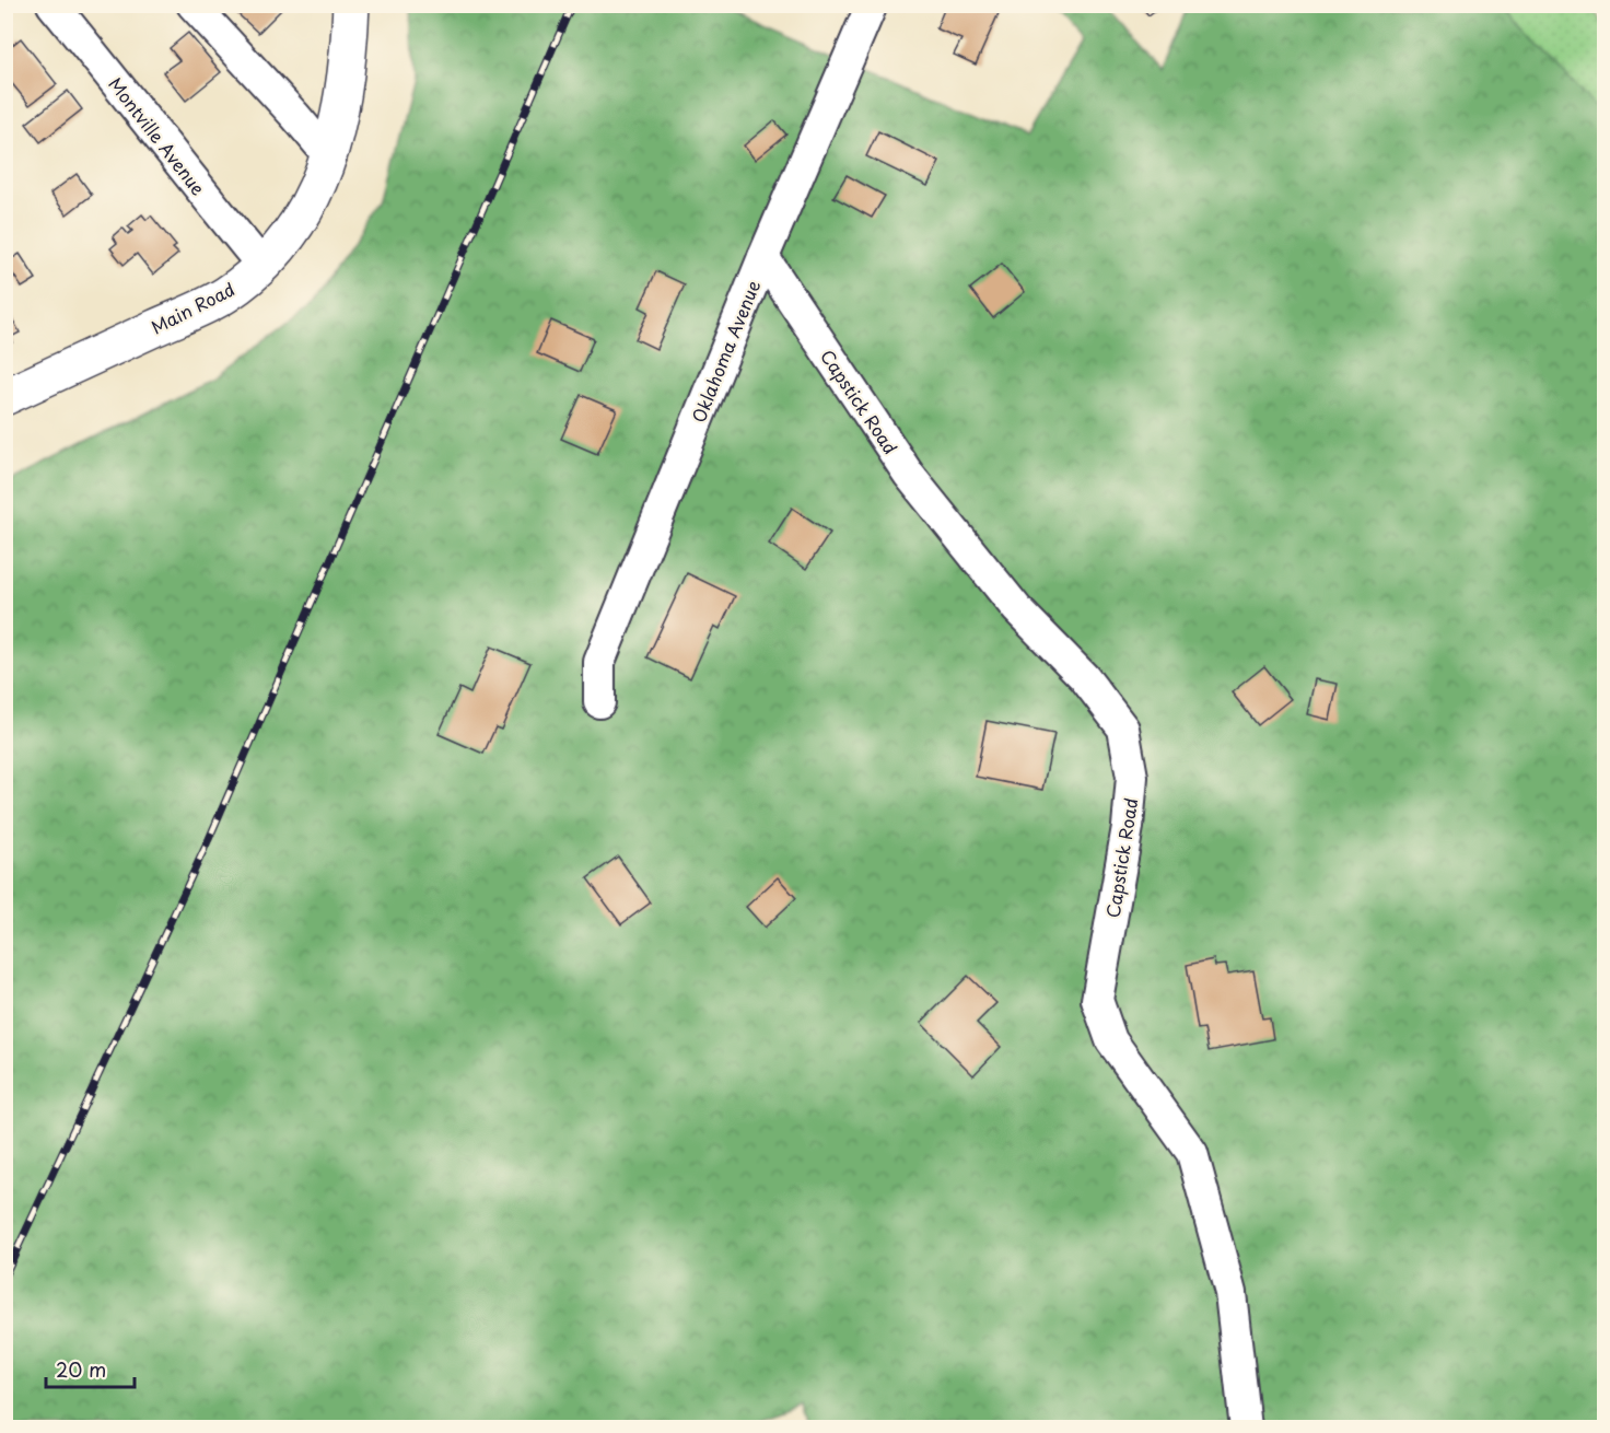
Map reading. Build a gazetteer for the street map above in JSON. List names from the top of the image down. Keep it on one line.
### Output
{"streets":{"main road":["Main Road"],"street":["Montville Avenue","Oklahoma Avenue","Capstick Road"]},"crossings":[["Montville Avenue","Main Road"],["Oklahoma Avenue","Capstick Road"]],"scale_bar":"20 m"}
